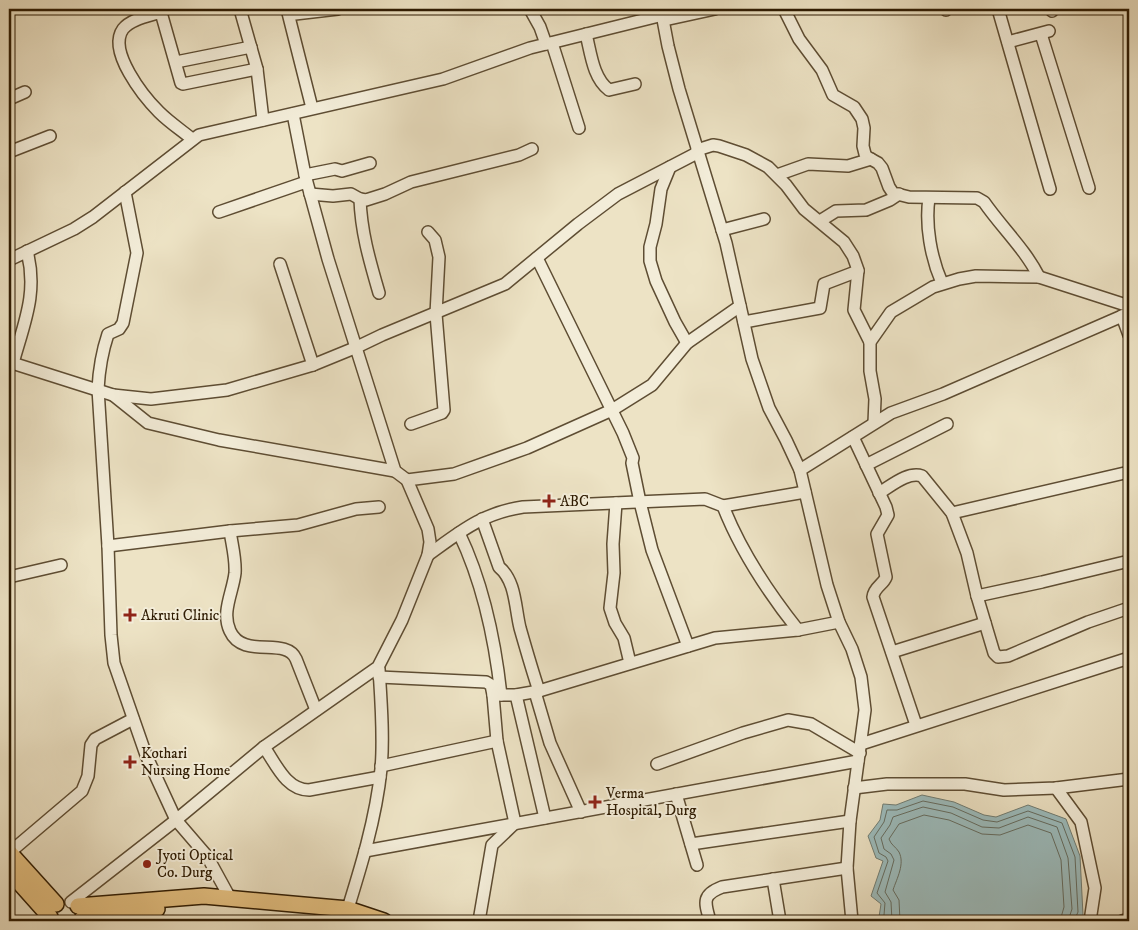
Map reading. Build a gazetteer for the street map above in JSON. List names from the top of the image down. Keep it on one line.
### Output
{"places":{"health":["ABC","Akruti Clinic","Kothari Nursing Home","Verma Hospital, Durg"],"other":["Jyoti Optical Co. Durg"]}}
